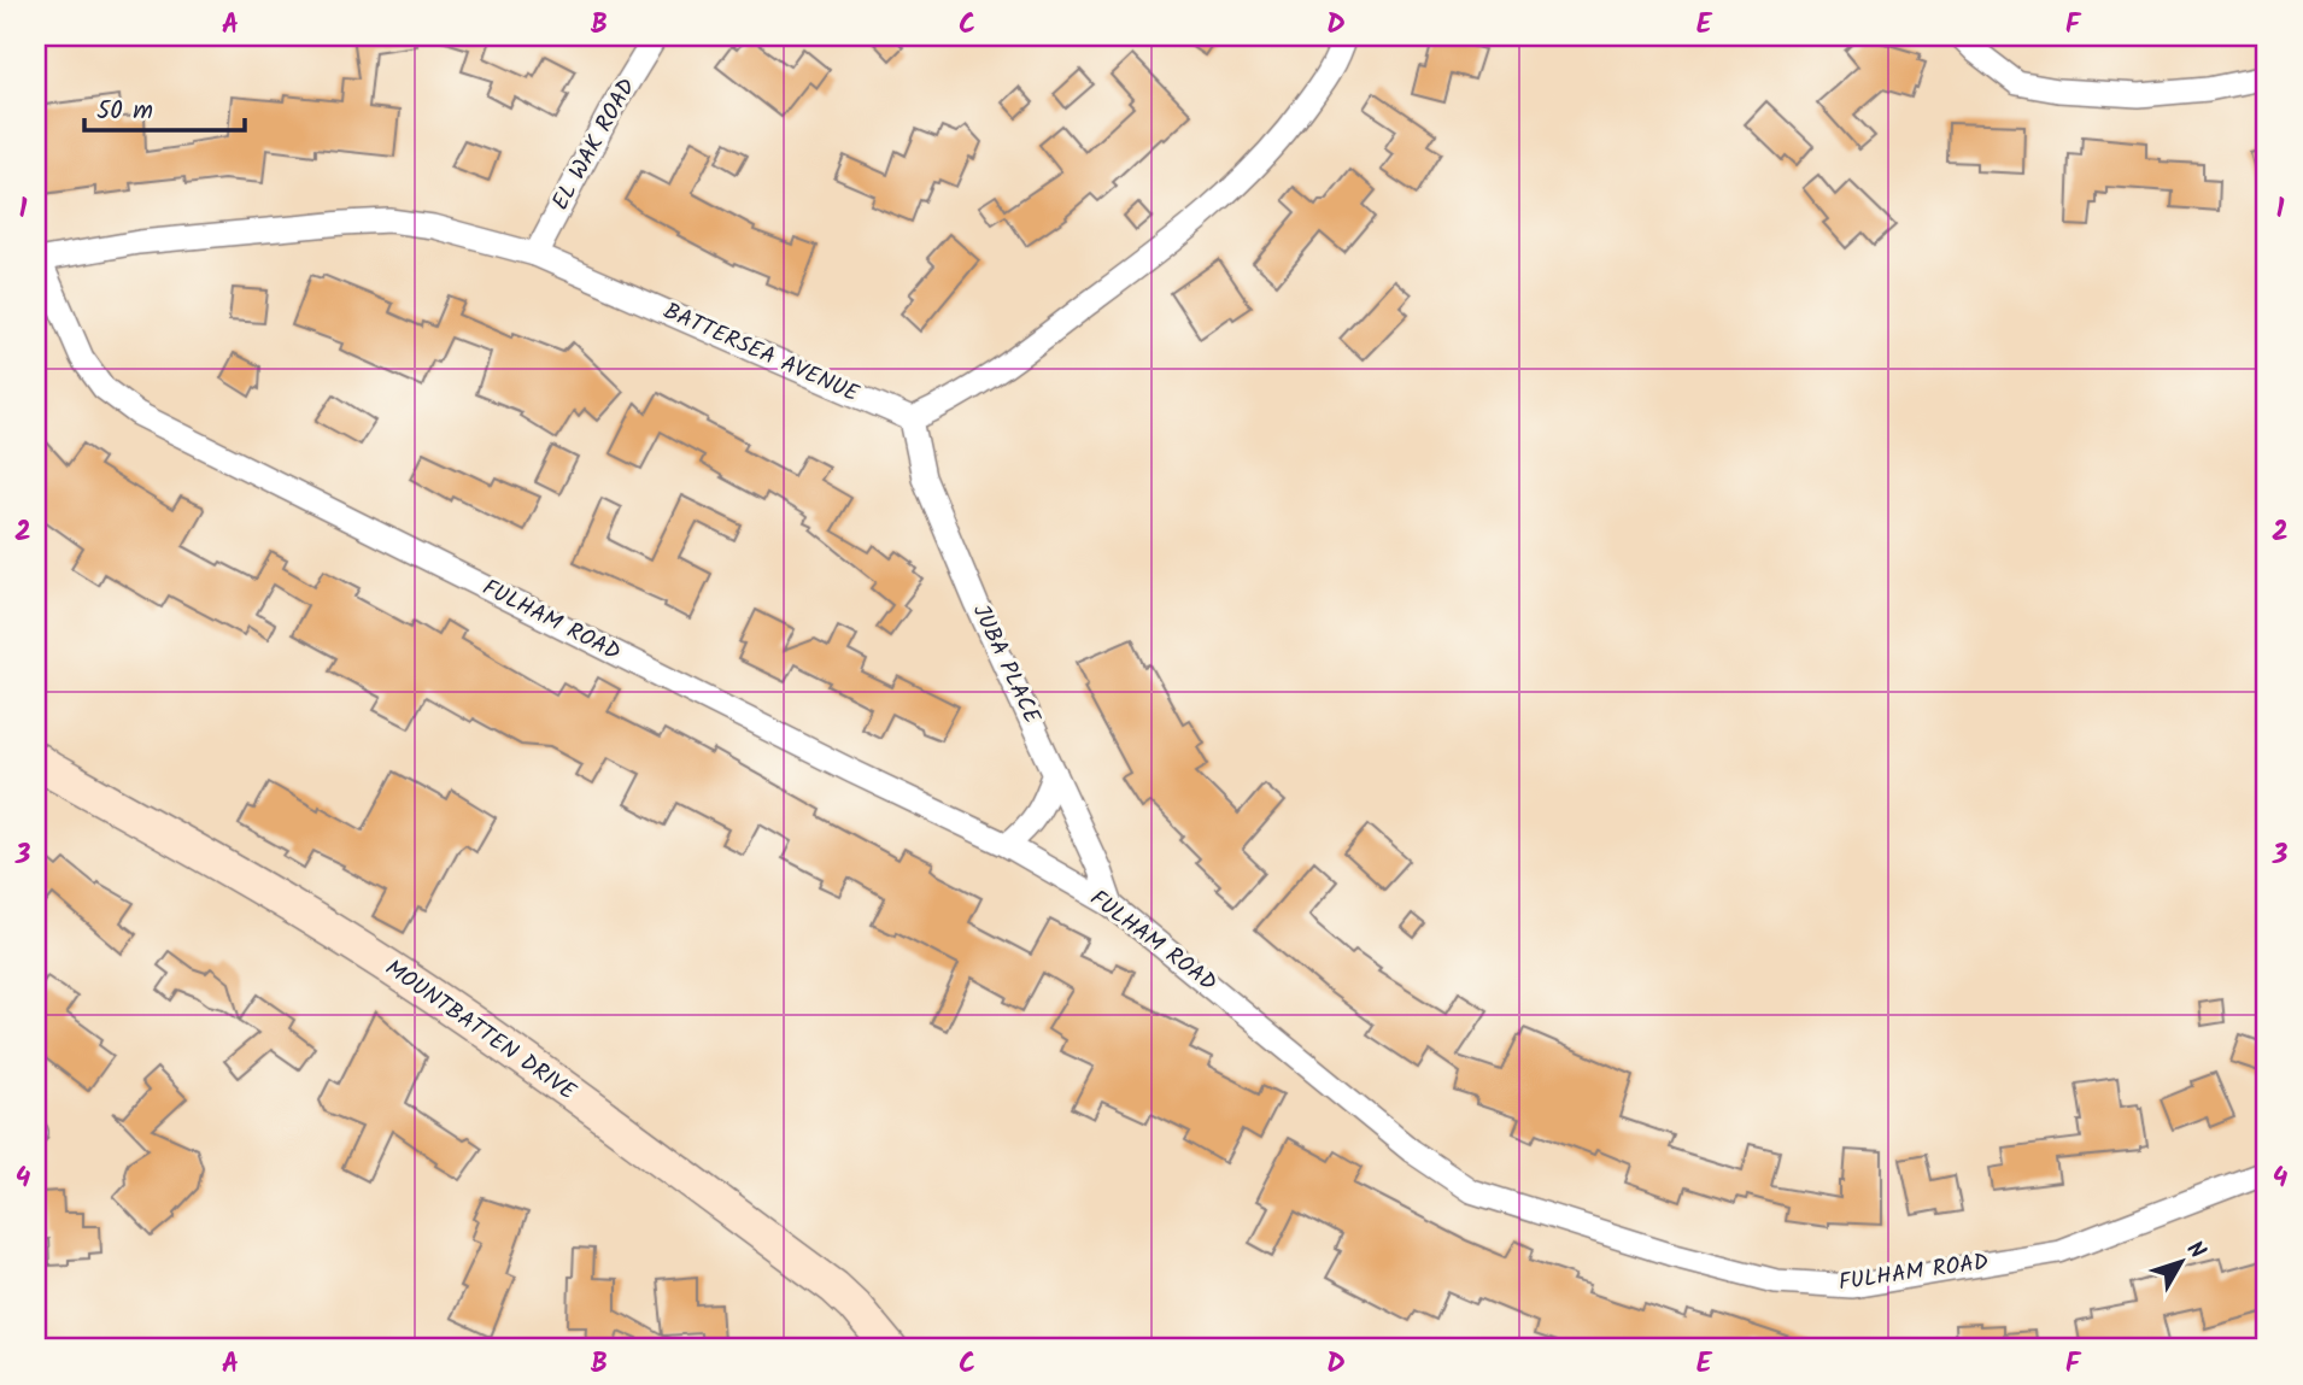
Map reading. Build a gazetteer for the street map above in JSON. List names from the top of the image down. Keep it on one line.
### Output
{"streets":{"main road":["MOUNTBATTEN DRIVE"],"street":["EL WAK ROAD","BATTERSEA AVENUE","FULHAM ROAD","JUBA PLACE"]},"crossings":[["EL WAK ROAD","BATTERSEA AVENUE"],["BATTERSEA AVENUE","FULHAM ROAD"],["BATTERSEA AVENUE","JUBA PLACE"],["FULHAM ROAD","JUBA PLACE"]],"scale_bar":"50 m","north":"top right","grid":{"columns":["A","B","C","D","E","F"],"rows":["1","2","3","4"]}}
